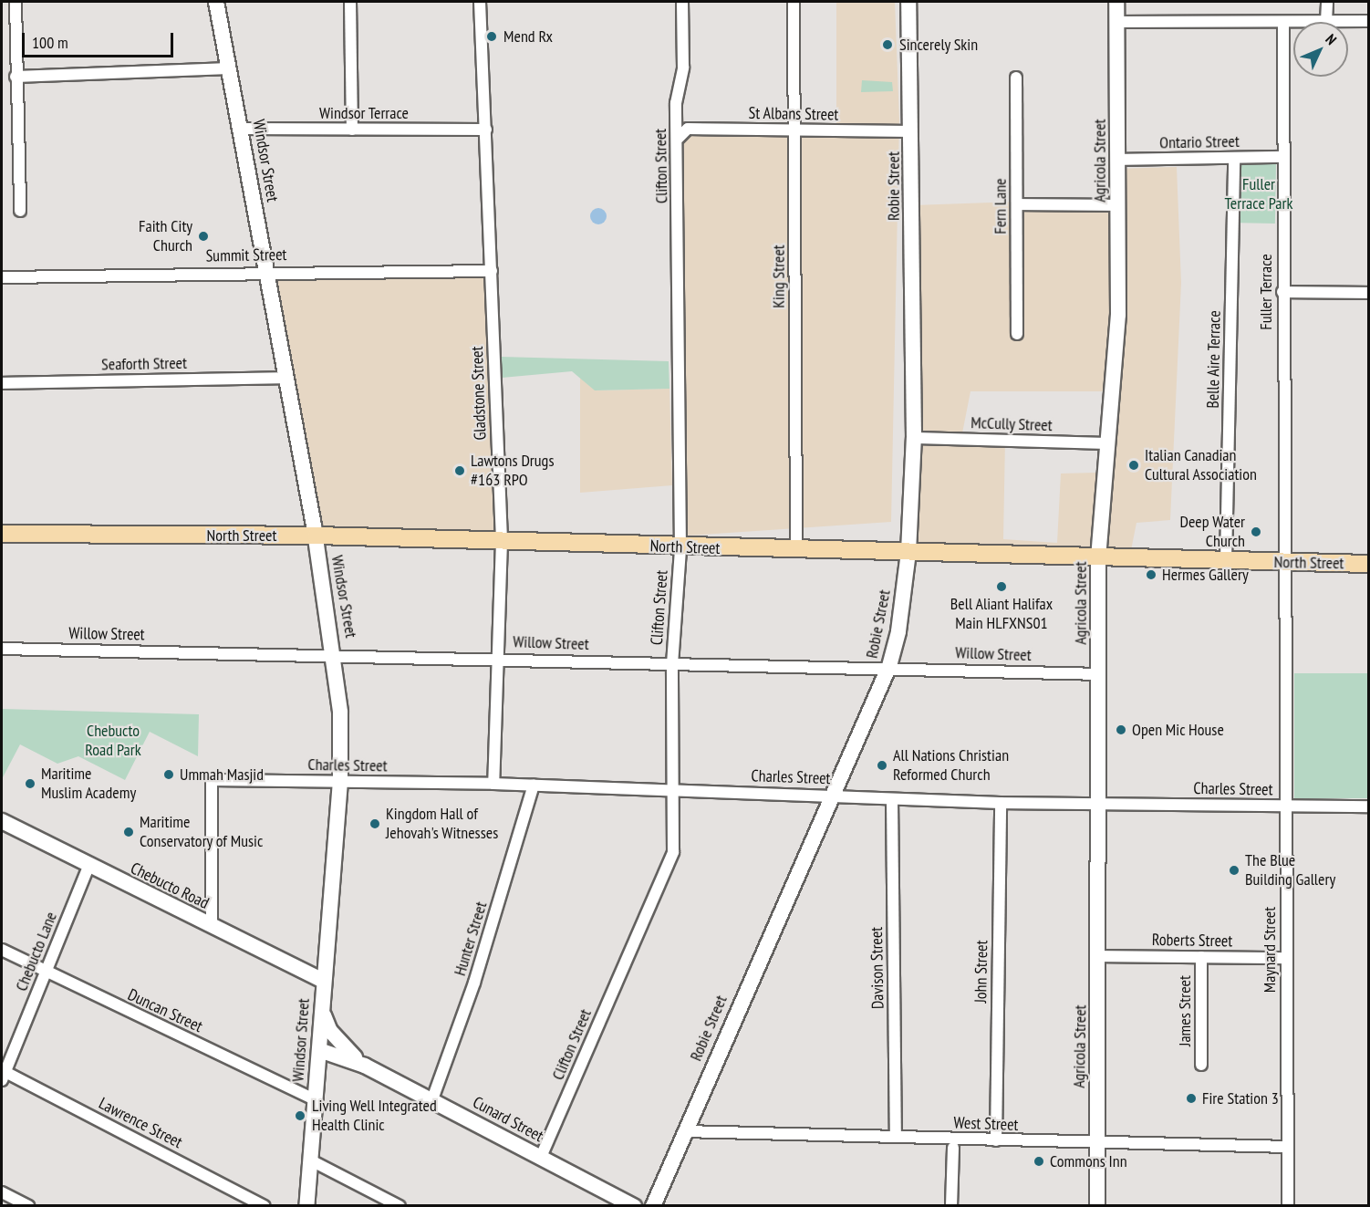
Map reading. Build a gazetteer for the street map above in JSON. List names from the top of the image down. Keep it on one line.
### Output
{"streets":{"main road":["North Street"],"street":["Windsor Terrace","St Albans Street","Ontario Street","Windsor Street","Agricola Street","Clifton Street","Robie Street","Fern Lane","Summit Street","King Street","Fuller Terrace","Belle Aire Terrace","Seaforth Street","Gladstone Street","McCully Street","Willow Street","Charles Street","Chebucto Road","Hunter Street","Roberts Street","Maynard Street","Chebucto Lane","Davison Street","John Street","Duncan Street","James Street","Cunard Street","Lawrence Street","West Street"]},"crossings":[["Windsor Terrace","Windsor Street"],["Windsor Terrace","Gladstone Street"],["St Albans Street","Clifton Street"],["St Albans Street","Robie Street"],["St Albans Street","King Street"],["Ontario Street","Agricola Street"],["Ontario Street","Fuller Terrace"],["Ontario Street","Belle Aire Terrace"],["Windsor Street","Summit Street"],["Windsor Street","Seaforth Street"],["Windsor Street","North Street"],["Windsor Street","Willow Street"],["Windsor Street","Charles Street"],["Windsor Street","Chebucto Road"],["Windsor Street","Duncan Street"],["Windsor Street","Cunard Street"],["Agricola Street","McCully Street"],["Agricola Street","North Street"],["Agricola Street","Willow Street"],["Agricola Street","Charles Street"],["Agricola Street","Roberts Street"],["Agricola Street","West Street"],["Clifton Street","North Street"],["Clifton Street","Willow Street"],["Clifton Street","Charles Street"],["Clifton Street","Cunard Street"],["Robie Street","McCully Street"],["Robie Street","North Street"],["Robie Street","Willow Street"],["Robie Street","Charles Street"],["Robie Street","West Street"],["Summit Street","Gladstone Street"],["King Street","North Street"],["Fuller Terrace","North Street"],["Fuller Terrace","Maynard Street"],["Belle Aire Terrace","North Street"],["Gladstone Street","North Street"],["Gladstone Street","Willow Street"],["Gladstone Street","Charles Street"],["North Street","Maynard Street"],["Charles Street","Chebucto Road"],["Charles Street","Hunter Street"],["Charles Street","Maynard Street"],["Charles Street","Davison Street"],["Charles Street","John Street"],["Chebucto Road","Chebucto Lane"],["Hunter Street","Cunard Street"],["Roberts Street","Maynard Street"],["Roberts Street","James Street"],["Maynard Street","West Street"],["Chebucto Lane","Duncan Street"],["Chebucto Lane","Lawrence Street"],["Davison Street","West Street"],["John Street","West Street"]],"parks":["Fuller Terrace Park","Chebucto Road Park"],"places":["Mend Rx","Sincerely Skin","Faith City Church","Italian Canadian Cultural Association","Lawtons Drugs #163 RPO","Deep Water Church","Hermes Gallery","Bell Aliant Halifax Main HLFXNS01","Open Mic House","All Nations Christian Reformed Church","Ummah Masjid","Maritime Muslim Academy","Kingdom Hall of Jehovah's Witnesses","Maritime Conservatory of Music","The Blue Building Gallery","Fire Station 3","Living Well Integrated Health Clinic","Commons Inn"],"scale_bar":"100 m","north":"top right"}
